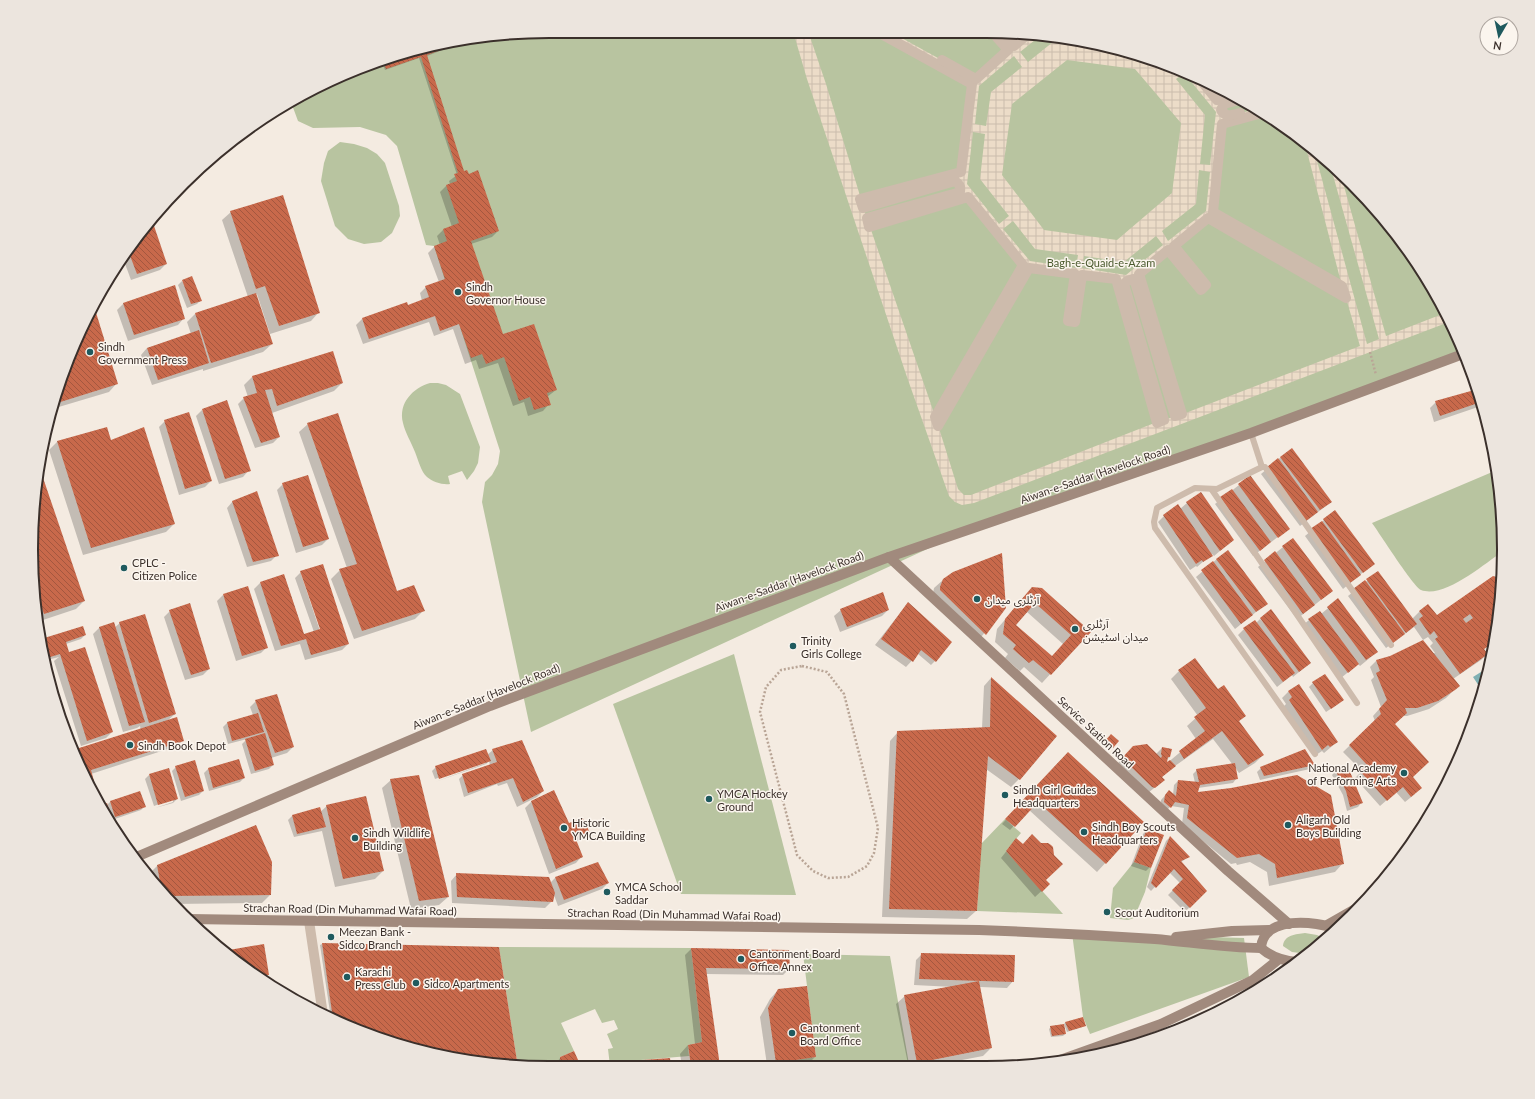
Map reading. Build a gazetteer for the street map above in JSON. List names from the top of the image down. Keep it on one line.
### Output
{"streets":{"main road":["Aiwan-e-Saddar (Havelock Road)","Service Station Road","Strachan Road (Din Muhammad Wafai Road)"]},"crossings":[["Aiwan-e-Saddar (Havelock Road)","Service Station Road"],["Service Station Road","Strachan Road (Din Muhammad Wafai Road)"]],"parks":["Bagh-e-Quaid-e-Azam"],"places":["Sindh Governor House","Sindh Government Press","CPLC - Citizen Police","آرٹلری میدان","آرٹلری میدان اسٹیشن","Trinity Girls College","Sindh Book Depot","National Academy of Performing Arts","Sindh Girl Guides Headquarters","YMCA Hockey Ground","Aligarh Old Boys Building","Historic YMCA Building","Sindh Boy Scouts Headquarters","Sindh Wildlife Building","YMCA School Saddar","Scout Auditorium","Meezan Bank - Sidco Branch","Cantonment Board Office Annex","Karachi Press Club","Sidco Apartments","Cantonment Board Office"],"north":"bottom"}
